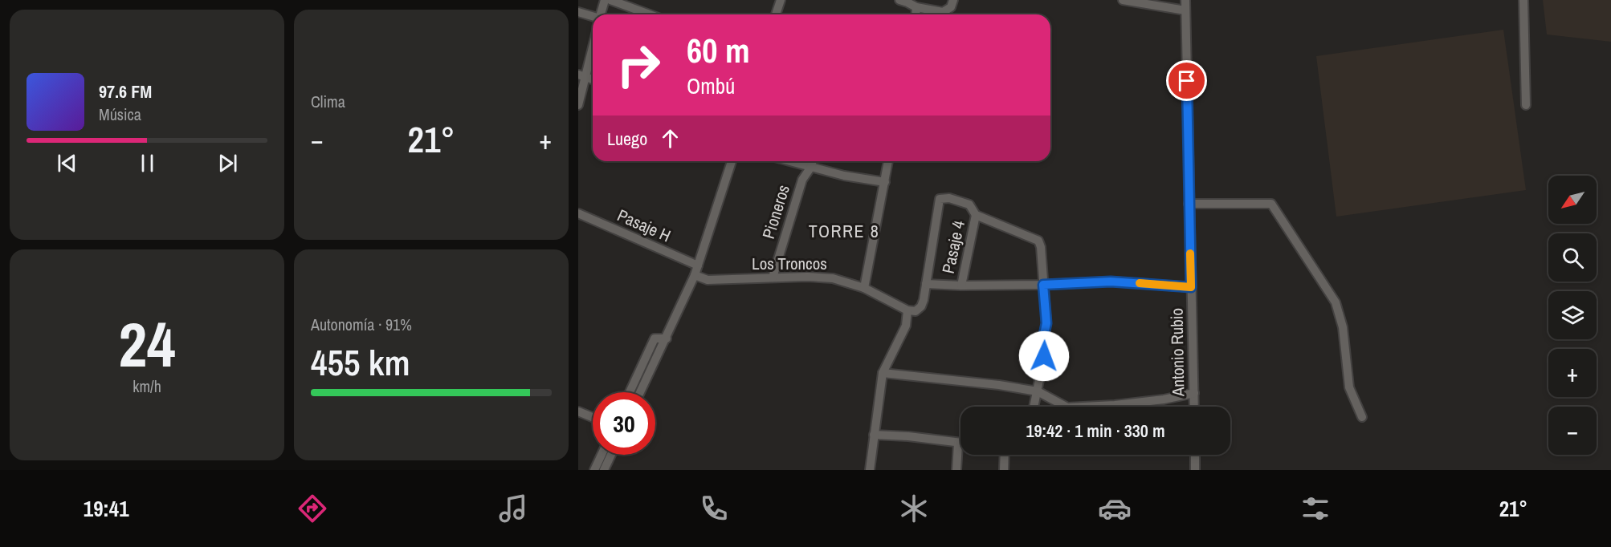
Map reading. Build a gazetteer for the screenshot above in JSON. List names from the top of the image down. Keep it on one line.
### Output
{"streets":{"street":["Pioneros","Pasaje H","Pasaje 4","Los Troncos","Antonio Rubio"]},"crossings":[["Pioneros","Los Troncos"]],"districts":["TORRE 8"],"north":"bottom left","page":{"tile":["Clima",["24","km/h"],["Autonomía · 91%","455 km"]],"turn":["60 m","Ombú"],"song":["97.6 FM","Música"],"then":"Luego","heat":["−","21°","+"],"map_buttons":["+","−"],"limit":"30","trip":"19:42 · 1 min · 330 m","tabs":["19:41","21°"]}}
